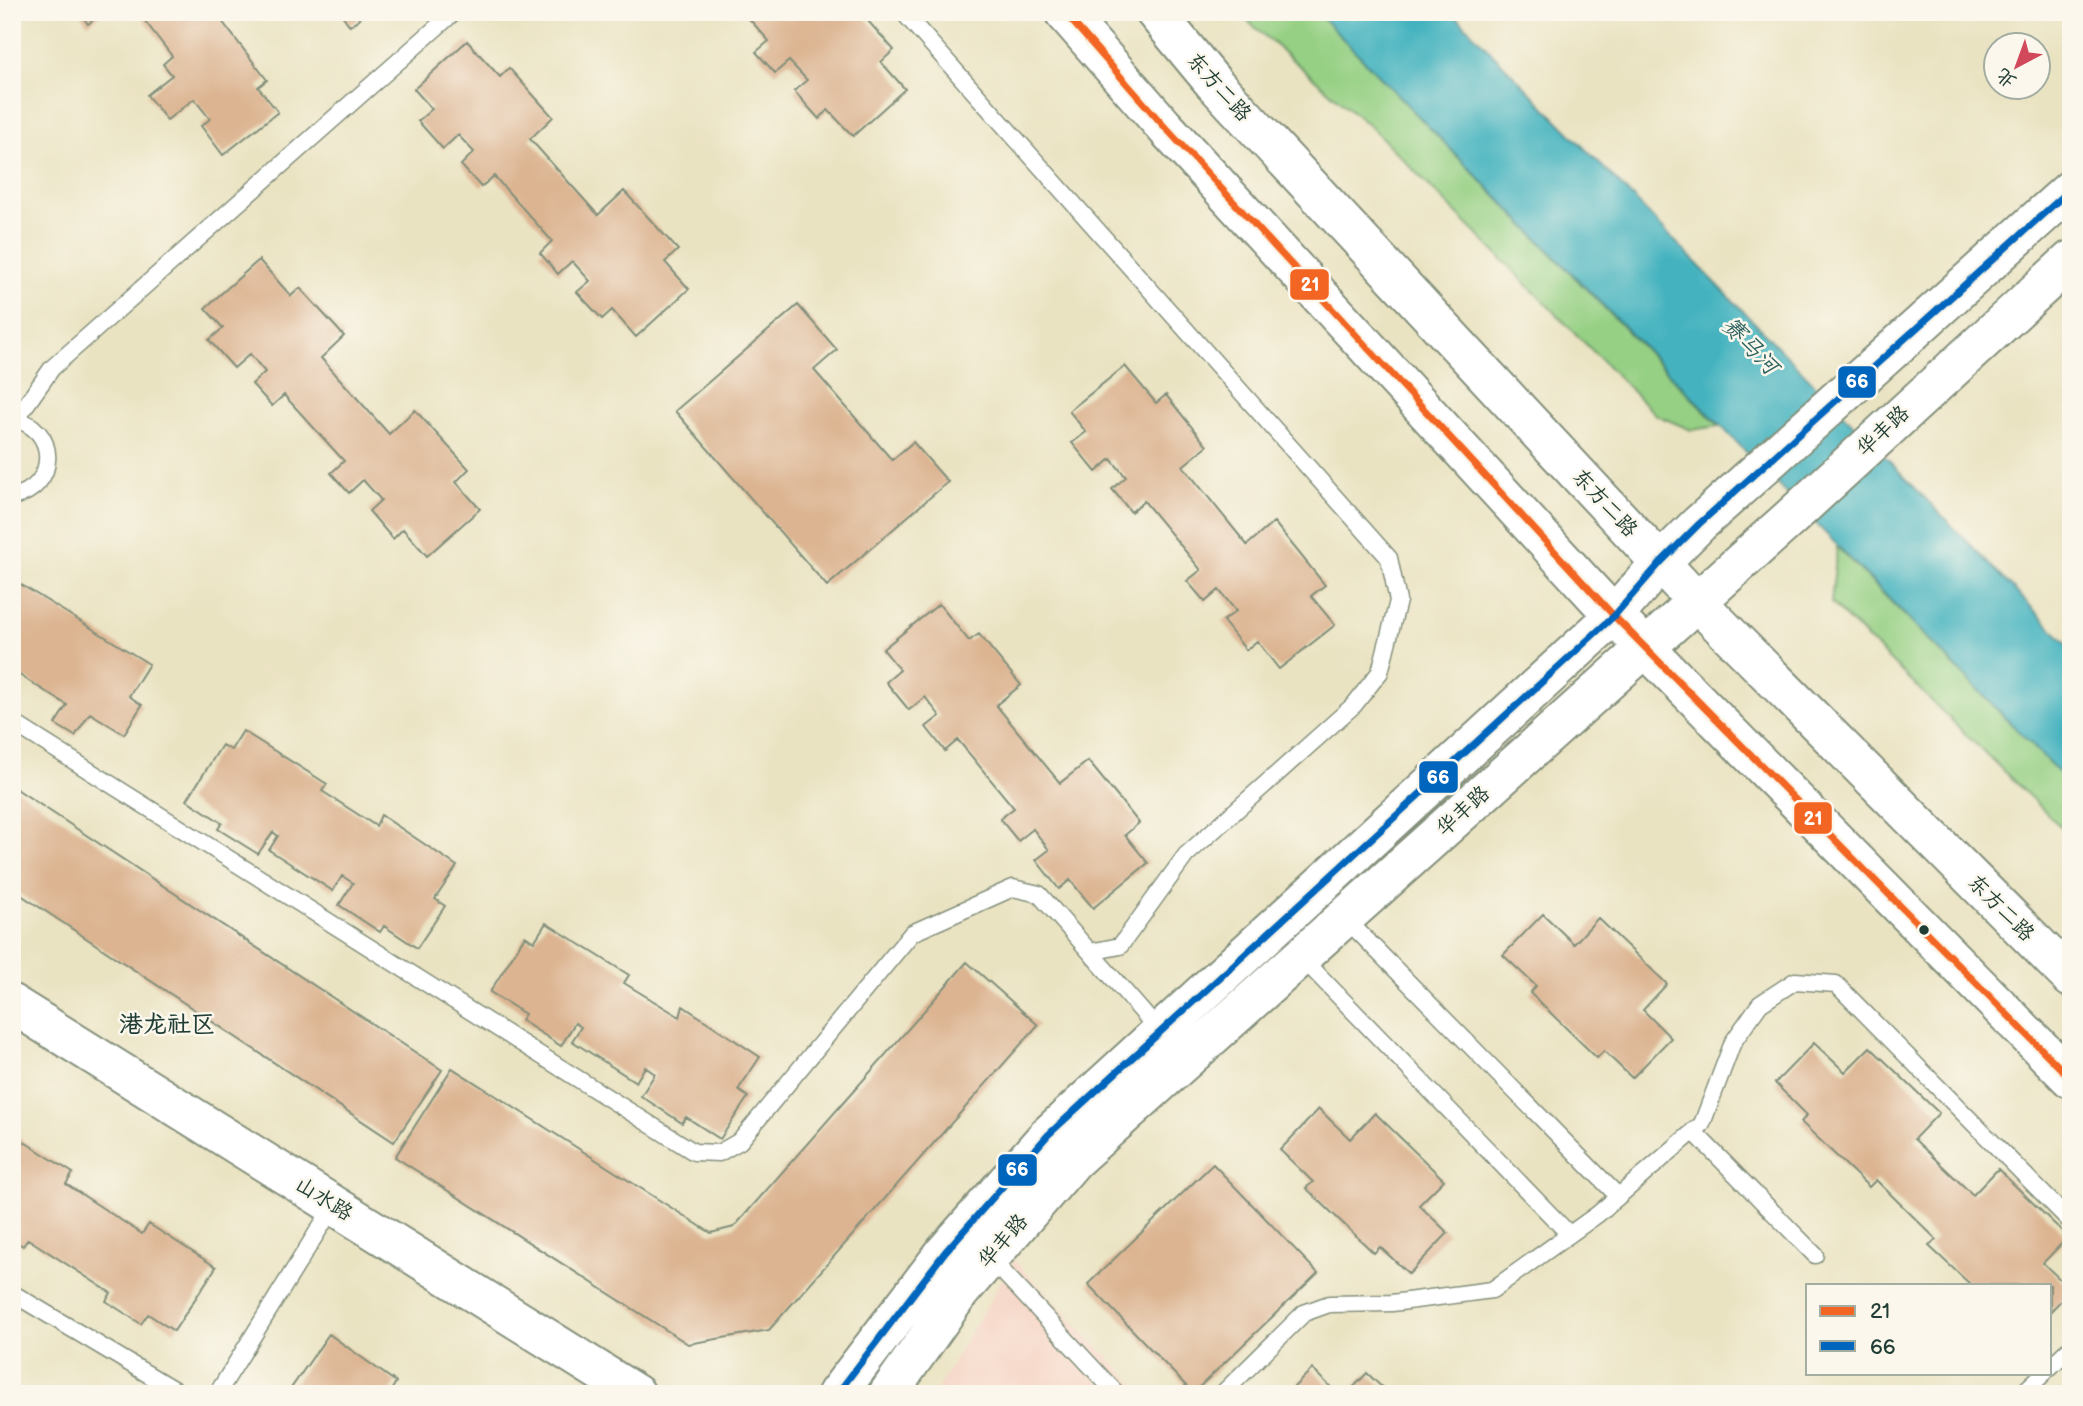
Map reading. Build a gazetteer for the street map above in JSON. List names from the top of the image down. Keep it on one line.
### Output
{"streets":{"street":["东方二路","华丰路","山水路"]},"crossings":[["东方二路","华丰路"]],"districts":["港龙社区"],"water":["赛马河"],"lines":["transit line 21","transit line 66"],"legend":["21","66"],"north":"bottom left"}
